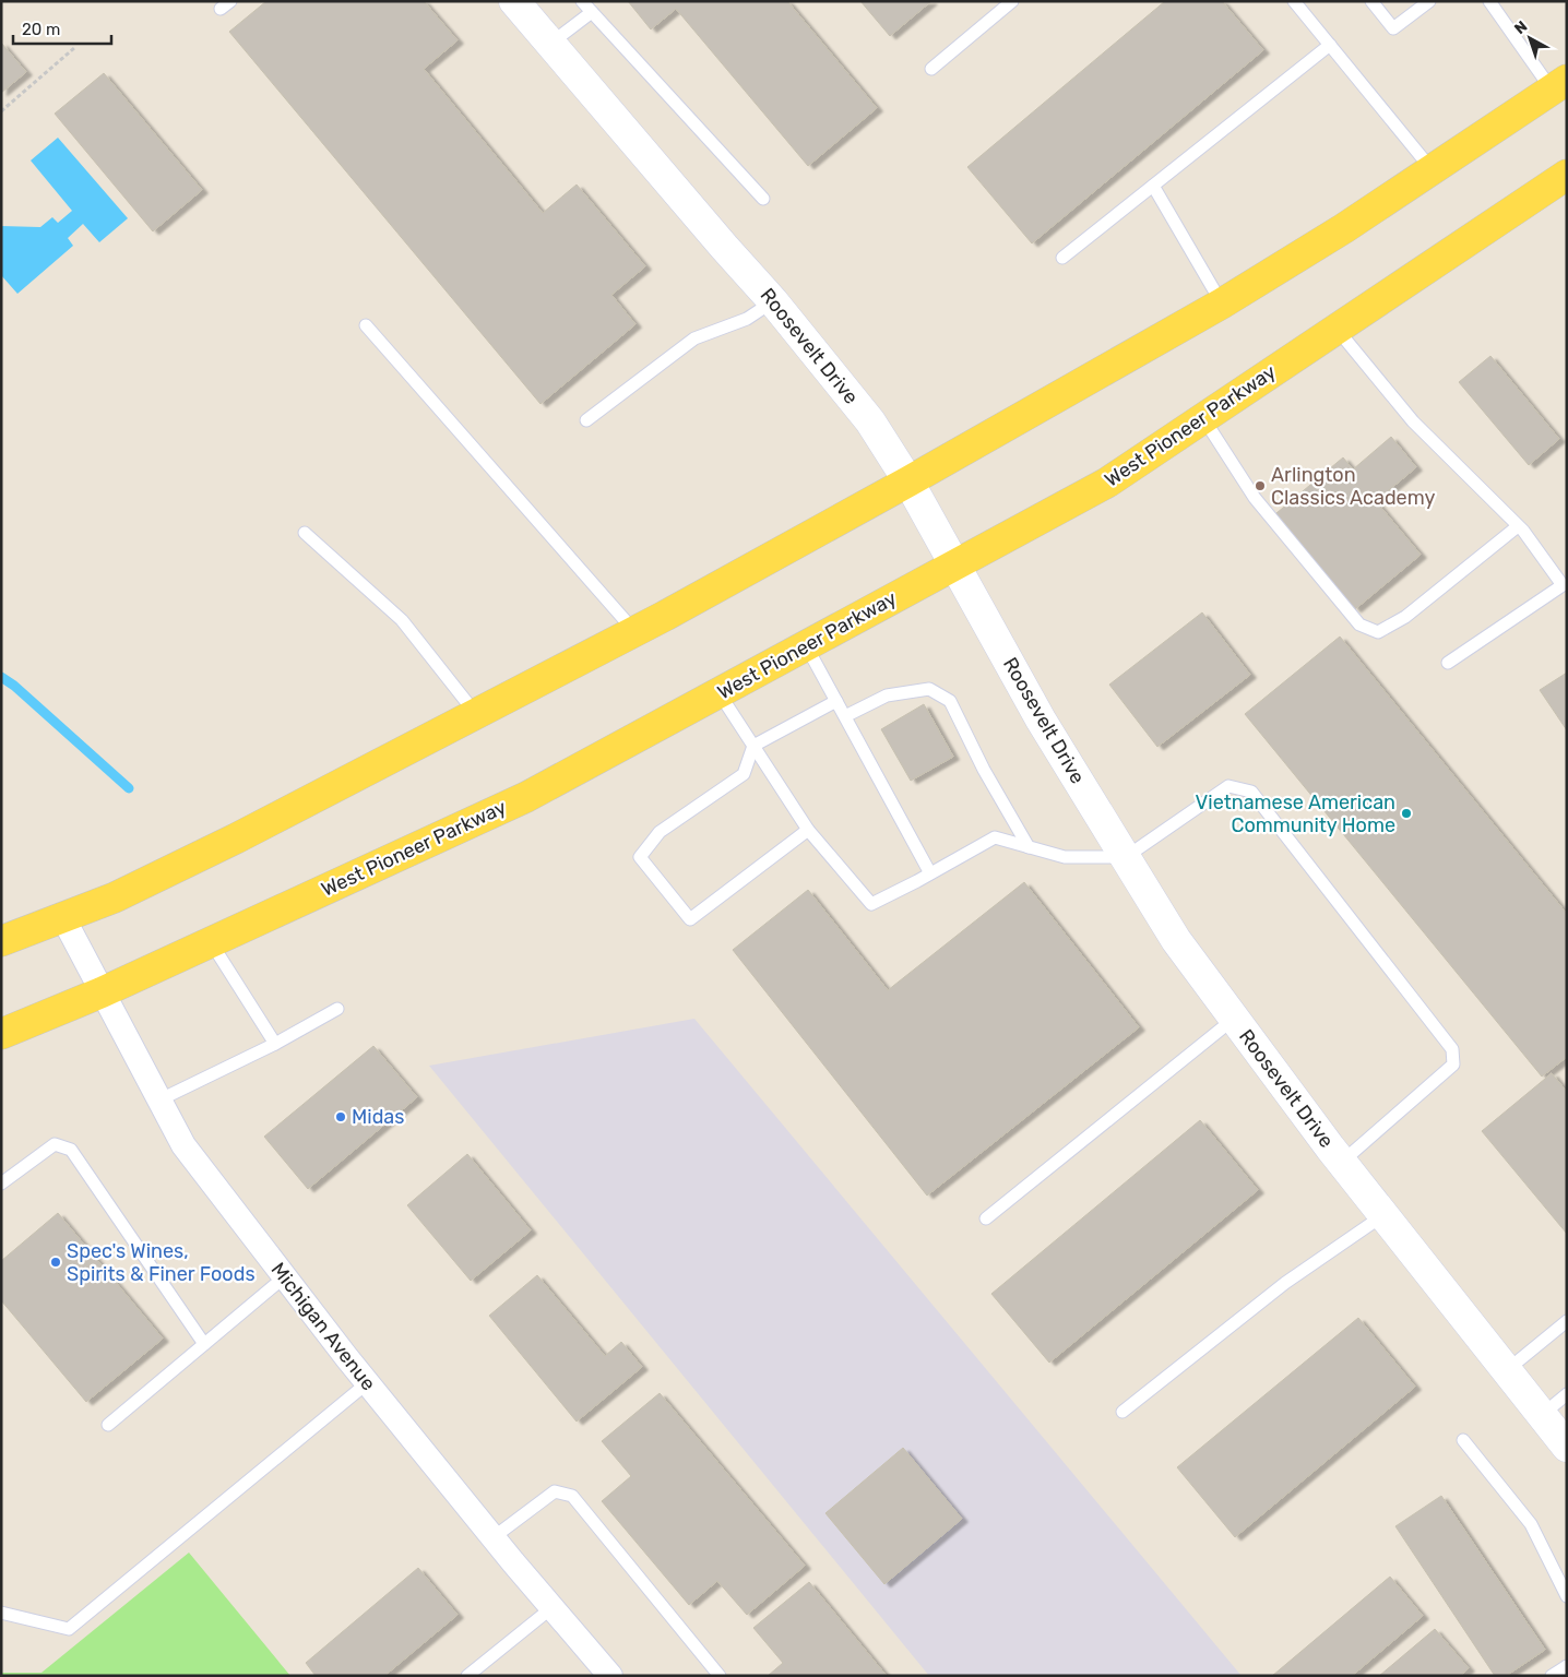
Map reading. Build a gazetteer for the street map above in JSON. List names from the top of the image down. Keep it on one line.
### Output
{"streets":{"main road":["West Pioneer Parkway"],"street":["Roosevelt Drive","Michigan Avenue"]},"crossings":[["Roosevelt Drive","West Pioneer Parkway"],["West Pioneer Parkway","Michigan Avenue"]],"places":["Arlington Classics Academy","Vietnamese American Community Home","Midas","Spec's Wines, Spirits & Finer Foods"],"scale_bar":"20 m","north":"top left"}
